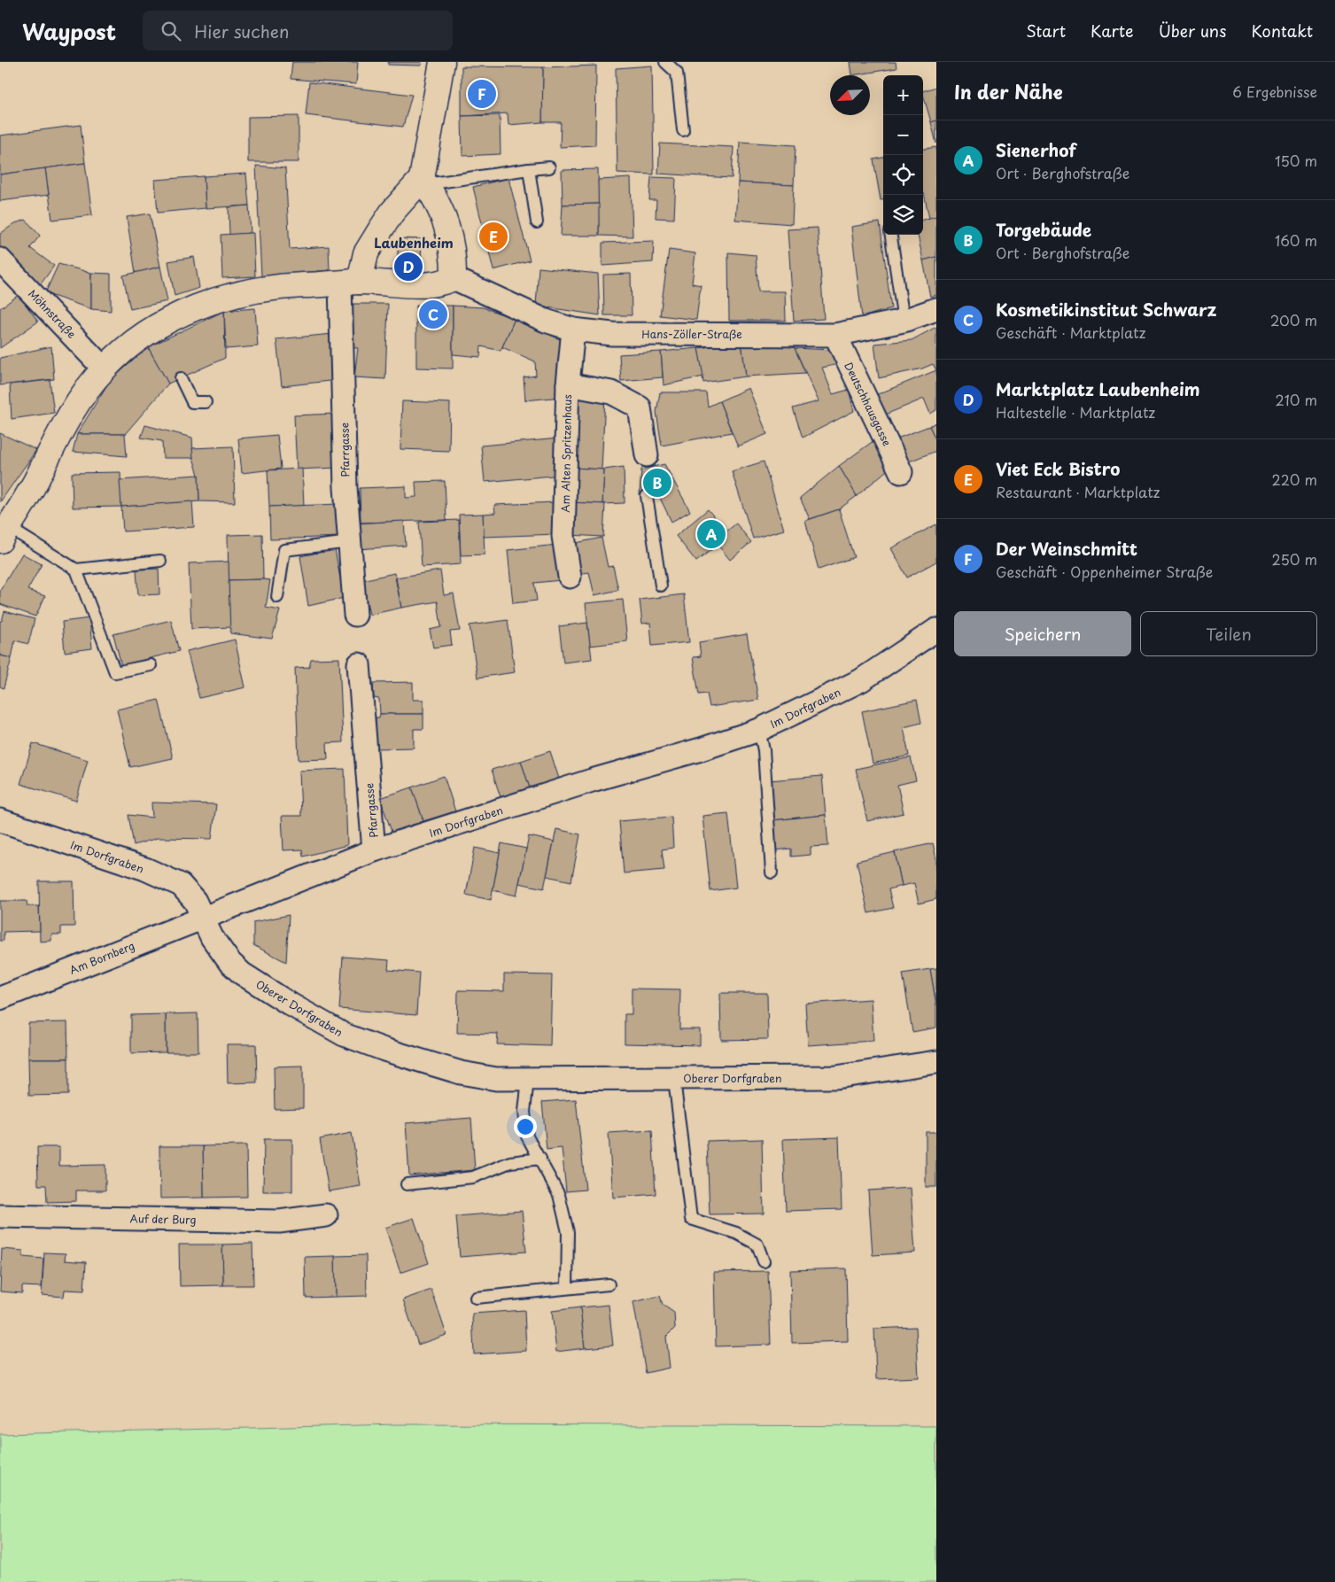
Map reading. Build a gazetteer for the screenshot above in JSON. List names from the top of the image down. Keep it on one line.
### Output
{"streets":{"street":["Möhnstraße","Hans-Zöller-Straße","Deutschhausgasse","Pfarrgasse","Am Alten Spritzenhaus","Im Dorfgraben","Am Bornberg","Oberer Dorfgraben","Auf der Burg"]},"crossings":[["Hans-Zöller-Straße","Deutschhausgasse"],["Hans-Zöller-Straße","Am Alten Spritzenhaus"],["Pfarrgasse","Im Dorfgraben"],["Im Dorfgraben","Am Bornberg"],["Im Dorfgraben","Oberer Dorfgraben"],["Am Bornberg","Oberer Dorfgraben"]],"districts":["Laubenheim"],"north":"bottom left","page":{"header":"Waypost","search":"Hier suchen","nav":["Start","Karte","Über uns","Kontakt"],"heading":["In der Nähe","6 Ergebnisse"],"map_buttons":["+","−"],"pins":["F","E","D","C","B","A"],"list":[{"mark":"A","name":"Sienerhof","note":"Ort · Berghofstraße","value":"150 m"},{"mark":"B","name":"Torgebäude","note":"Ort · Berghofstraße","value":"160 m"},{"mark":"C","name":"Kosmetikinstitut Schwarz","note":"Geschäft · Marktplatz","value":"200 m"},{"mark":"D","name":"Marktplatz Laubenheim","note":"Haltestelle · Marktplatz","value":"210 m"},{"mark":"E","name":"Viet Eck Bistro","note":"Restaurant · Marktplatz","value":"220 m"},{"mark":"F","name":"Der Weinschmitt","note":"Geschäft · Oppenheimer Straße","value":"250 m"}],"buttons":["Speichern","Teilen"]}}
